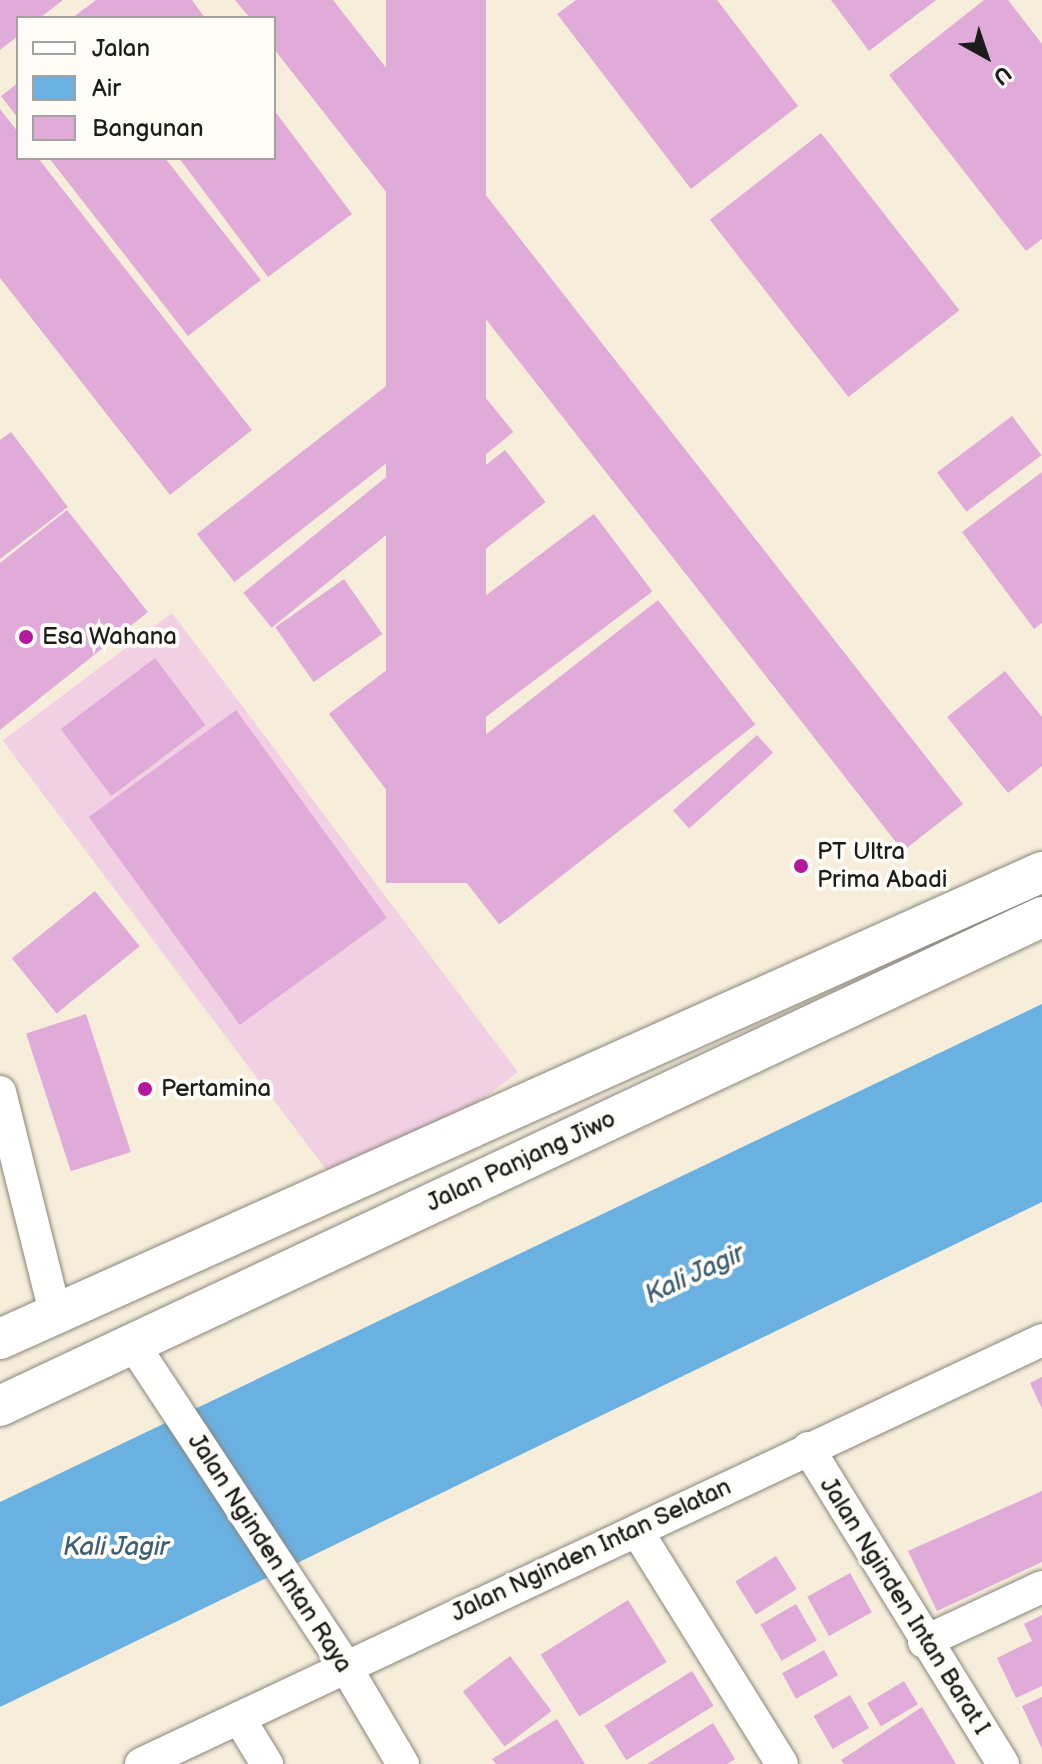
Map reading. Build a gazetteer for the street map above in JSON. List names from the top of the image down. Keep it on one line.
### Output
{"streets":{"main road":["Jalan Panjang Jiwo"],"street":["Jalan Nginden Intan Selatan","Jalan Nginden Intan Raya","Jalan Nginden Intan Barat I"]},"crossings":[["Jalan Panjang Jiwo","Jalan Nginden Intan Raya"],["Jalan Nginden Intan Selatan","Jalan Nginden Intan Raya"],["Jalan Nginden Intan Selatan","Jalan Nginden Intan Barat I"]],"water":["Kali Jagir"],"places":["Esa Wahana","PT Ultra Prima Abadi","Pertamina"],"legend":["Jalan","Air","Bangunan"],"north":"bottom right"}
